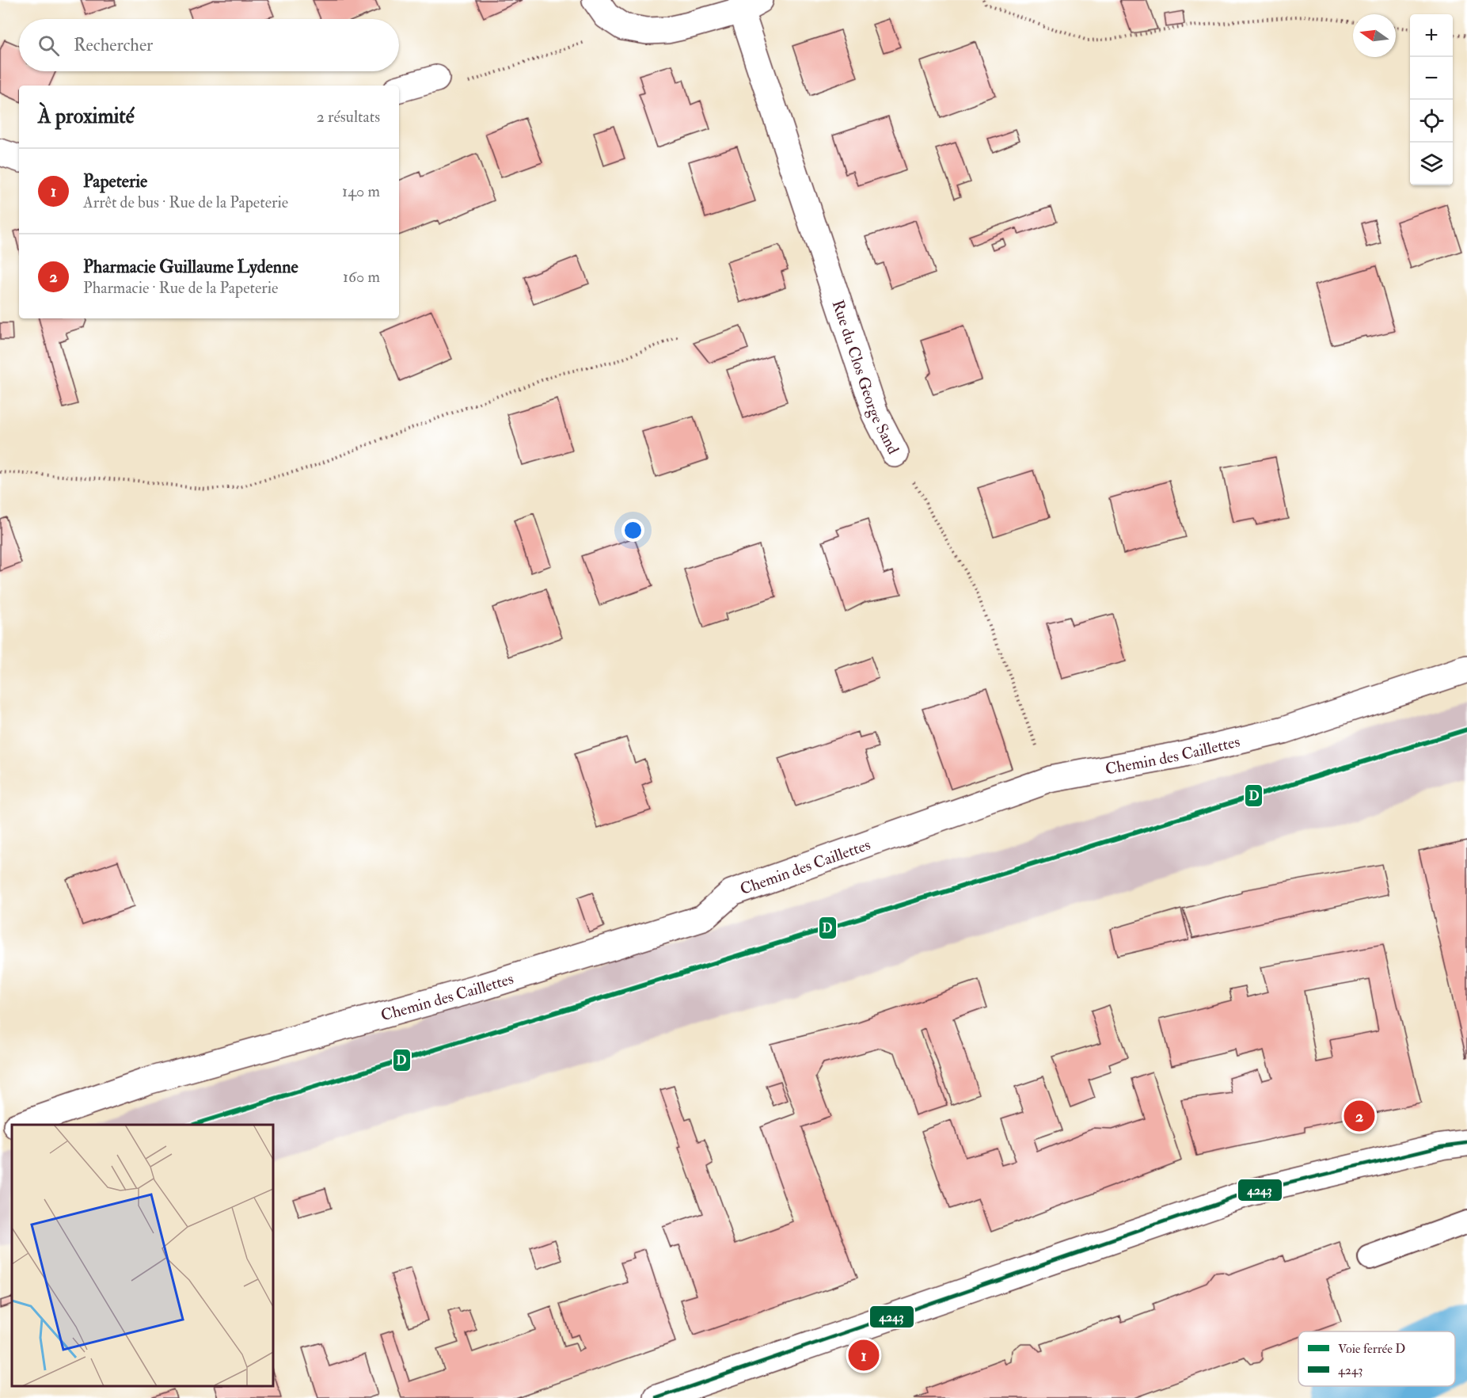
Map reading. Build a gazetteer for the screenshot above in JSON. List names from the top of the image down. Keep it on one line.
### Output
{"streets":{"street":["Rue du Clos George Sand","Chemin des Caillettes"]},"crossings":[["Rue du Clos George Sand","Chemin des Caillettes"]],"lines":["rail line D","transit line 4243"],"legend":["Voie ferrée D","4243"],"north":"left","page":{"map_buttons":["+","−"],"search":"Rechercher","heading":["À proximité","2 résultats"],"list":[{"mark":"1","name":"Papeterie","note":"Arrêt de bus · Rue de la Papeterie","value":"140 m"},{"mark":"2","name":"Pharmacie Guillaume Lydenne","note":"Pharmacie · Rue de la Papeterie","value":"160 m"}],"pins":["2","1"]}}
